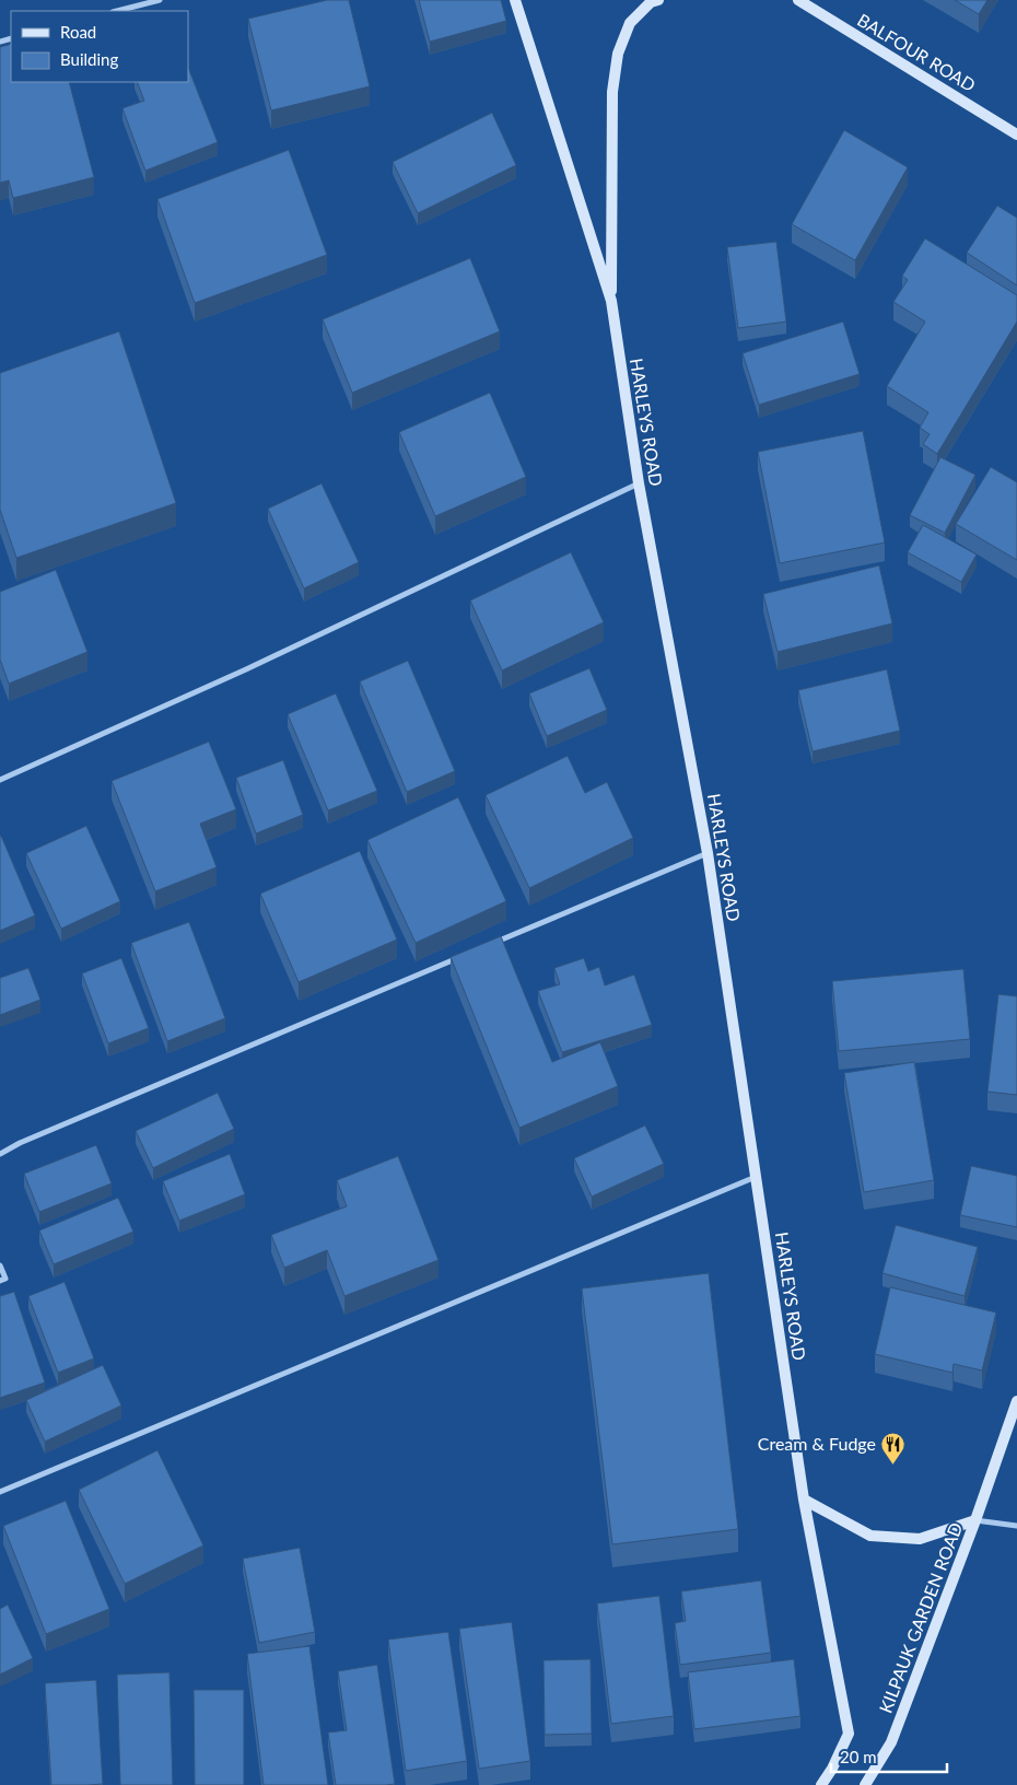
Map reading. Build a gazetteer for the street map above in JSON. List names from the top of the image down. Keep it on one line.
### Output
{"streets":{"main road":["BALFOUR ROAD","HARLEYS ROAD","KILPAUK GARDEN ROAD"]},"crossings":[["HARLEYS ROAD","KILPAUK GARDEN ROAD"]],"places":{"restaurant":["Cream & Fudge"]},"legend":["Road","Building"],"scale_bar":"20 m"}
